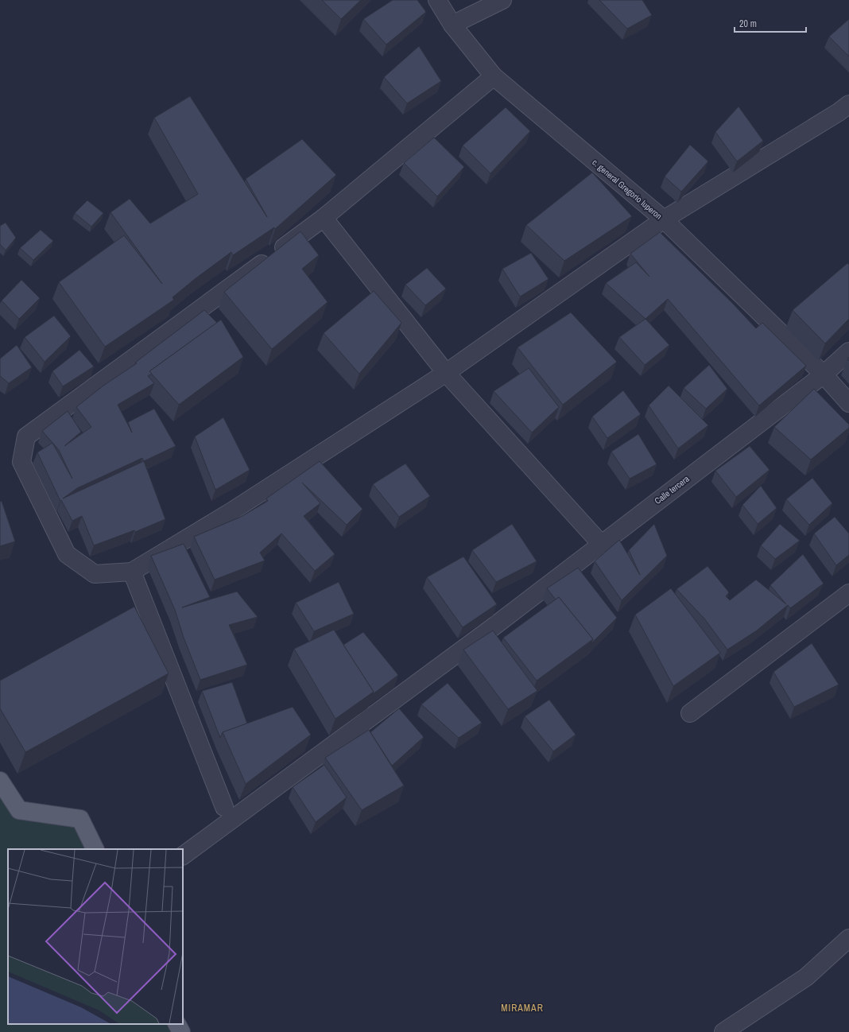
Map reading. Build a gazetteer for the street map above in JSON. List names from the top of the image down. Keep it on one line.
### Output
{"streets":{"street":["c. general Gregorio luperon","Calle tercera"]},"crossings":[["c. general Gregorio luperon","Calle tercera"]],"districts":["MIRAMAR"],"scale_bar":"20 m"}
